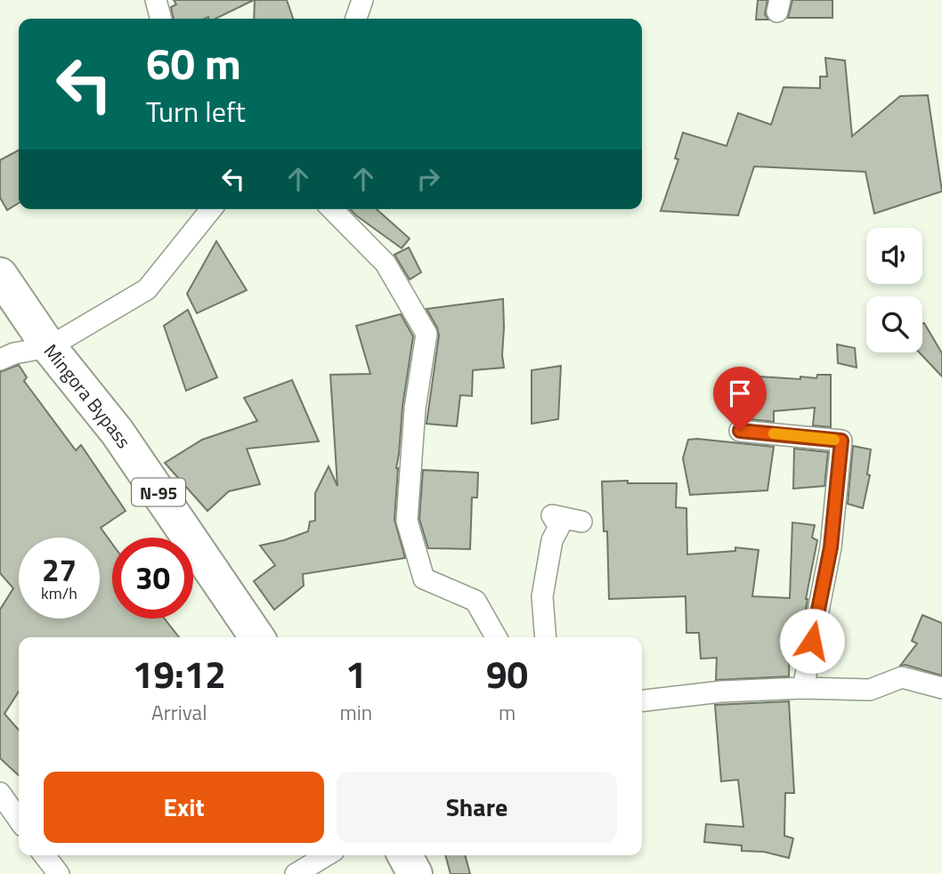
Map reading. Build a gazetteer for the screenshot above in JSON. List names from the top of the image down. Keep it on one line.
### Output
{"streets":{"highway":["Mingora Bypass","N-95"]},"page":{"turn":["60 m","Turn left"],"speed":"27 km/h","limit":"30","eta":["19:12","Arrival","1","min","90","m"],"buttons":["Exit","Share"]}}
